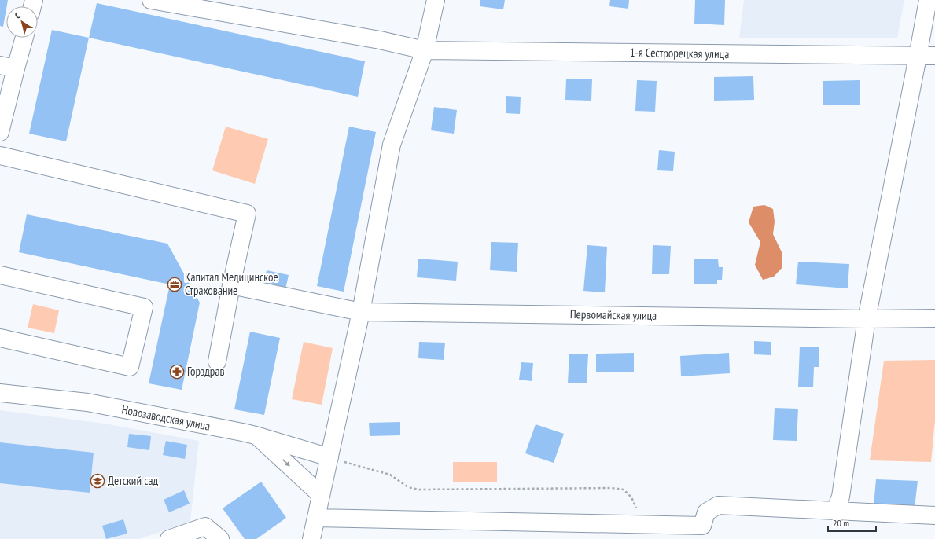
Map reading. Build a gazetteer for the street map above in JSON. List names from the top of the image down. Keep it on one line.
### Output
{"streets":{"street":["1-я Сестрорецкая улица","Первомайская улица","Новозаводская улица"]},"places":{"office":["Капитал Медицинское Страхование"],"pharmacy":["Горздрав"],"school or university":["Детский сад"]},"scale_bar":"20 m","north":"top left"}
